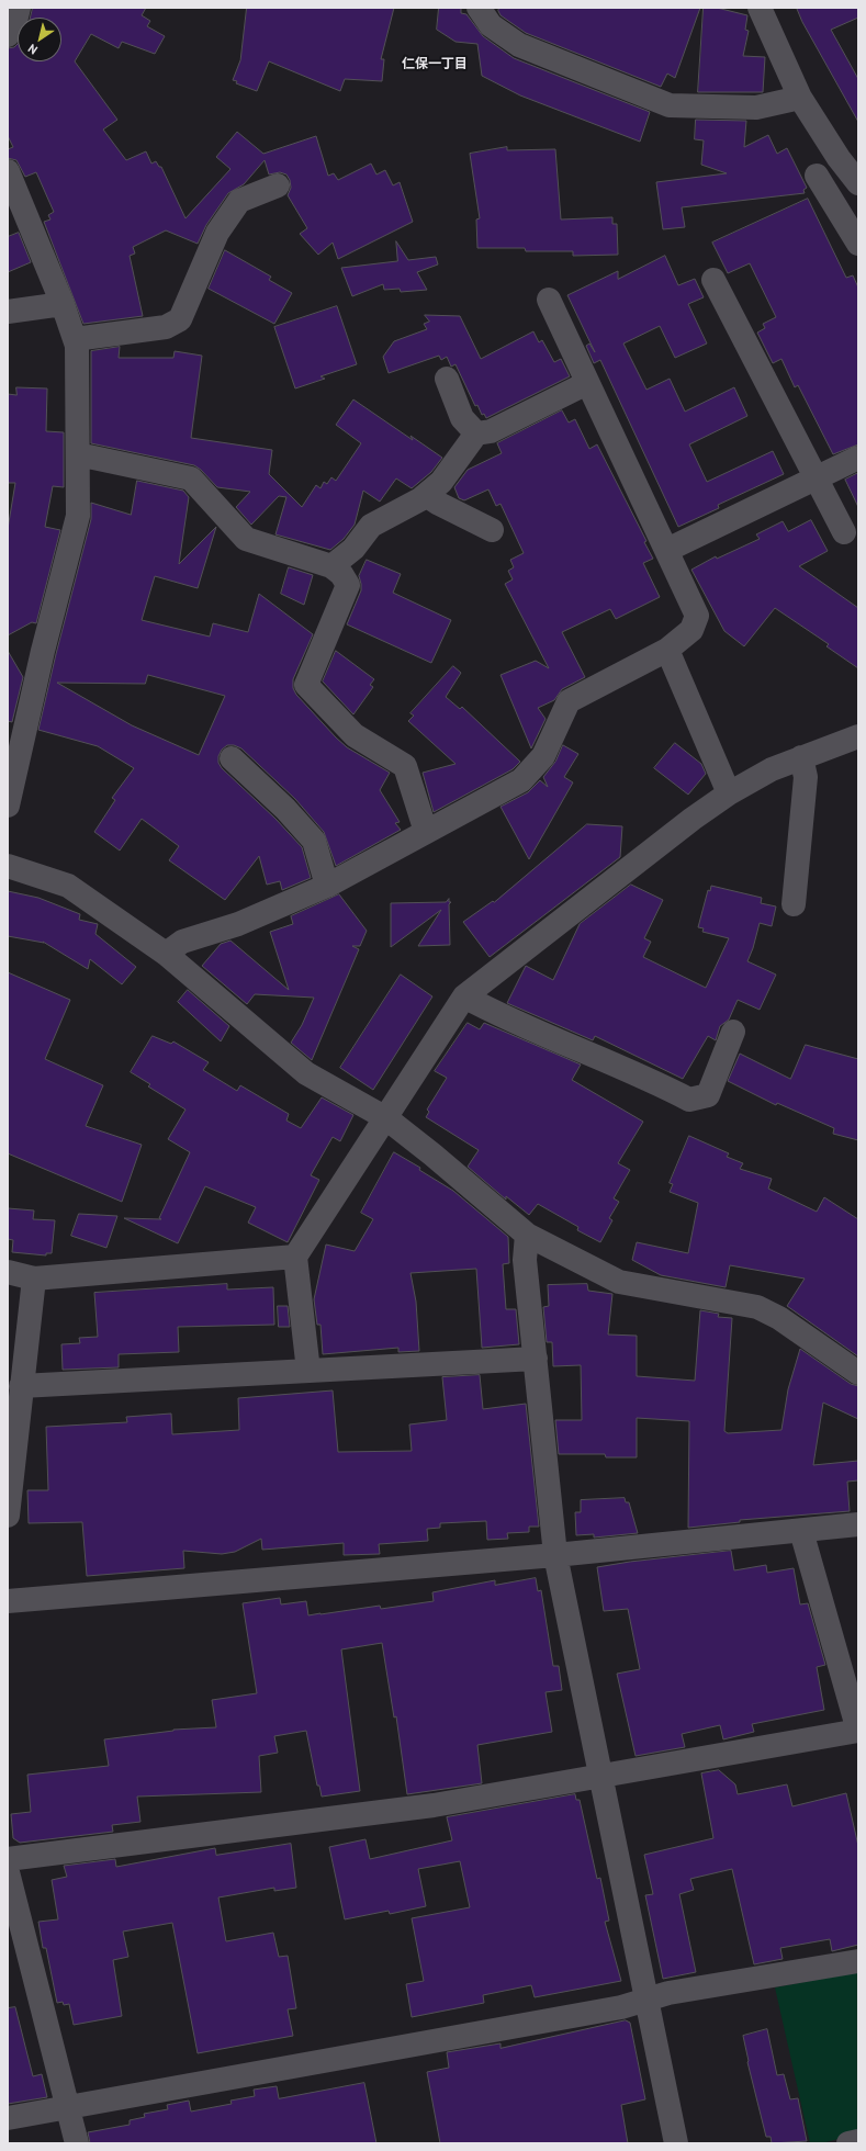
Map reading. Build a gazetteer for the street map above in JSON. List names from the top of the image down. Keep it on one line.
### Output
{"districts":["仁保一丁目"],"north":"bottom left"}
